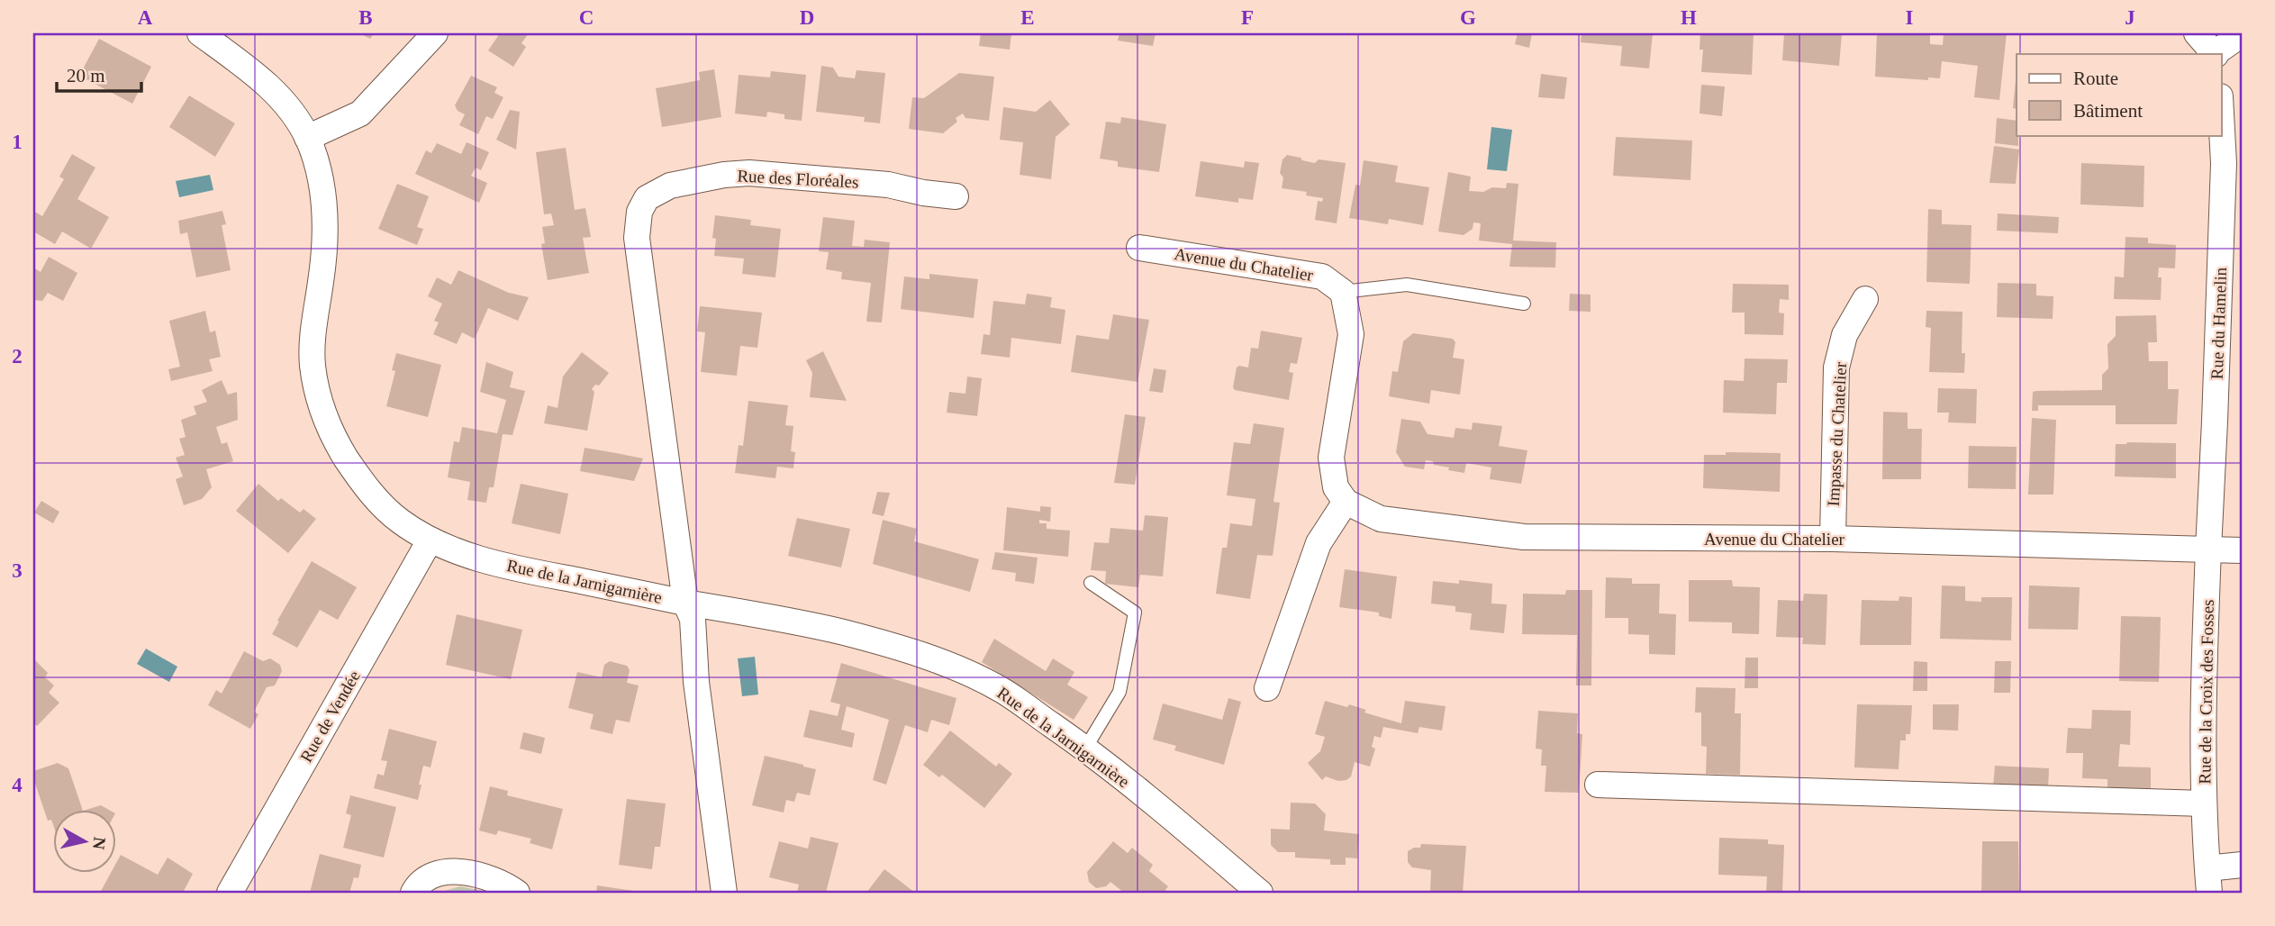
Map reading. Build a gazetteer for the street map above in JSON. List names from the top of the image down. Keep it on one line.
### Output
{"streets":{"street":["Rue des Floréales","Avenue du Chatelier","Rue du Hamelin","Impasse du Chatelier","Rue de la Jarnigarnière","Rue de la Croix des Fosses","Rue de Vendée"]},"crossings":[["Rue des Floréales","Rue de la Jarnigarnière"],["Avenue du Chatelier","Rue du Hamelin"],["Avenue du Chatelier","Impasse du Chatelier"],["Avenue du Chatelier","Rue de la Croix des Fosses"],["Rue du Hamelin","Rue de la Croix des Fosses"],["Rue de la Jarnigarnière","Rue de Vendée"]],"legend":["Route","Bâtiment"],"scale_bar":"20 m","north":"right","grid":{"columns":["A","B","C","D","E","F","G","H","I","J"],"rows":["1","2","3","4"]}}
